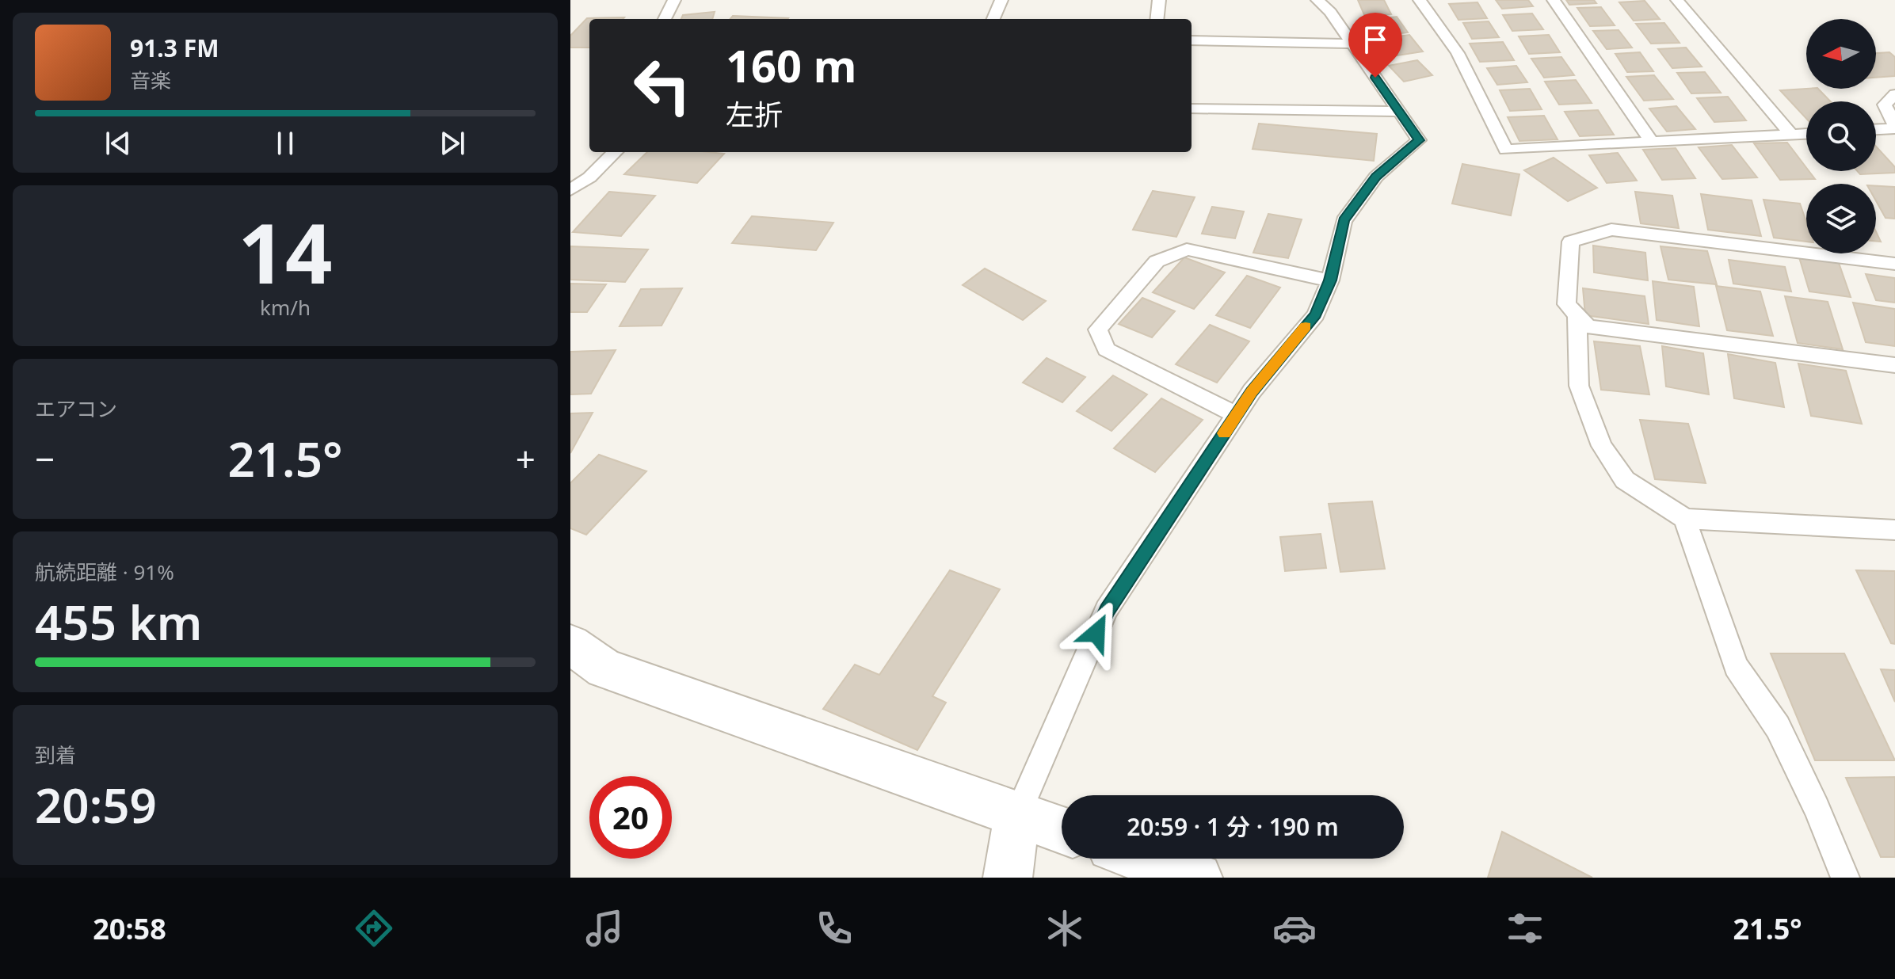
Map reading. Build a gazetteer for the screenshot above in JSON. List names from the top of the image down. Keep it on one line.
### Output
{"north":"left","page":{"turn":["160 m","左折"],"song":["91.3 FM","音楽"],"tile":[["14","km/h"],"エアコン",["航続距離 · 91%","455 km"],["到着","20:59"]],"heat":["−","21.5°","+"],"limit":"20","trip":"20:59 · 1 分 · 190 m","tabs":["20:58","21.5°"]}}
